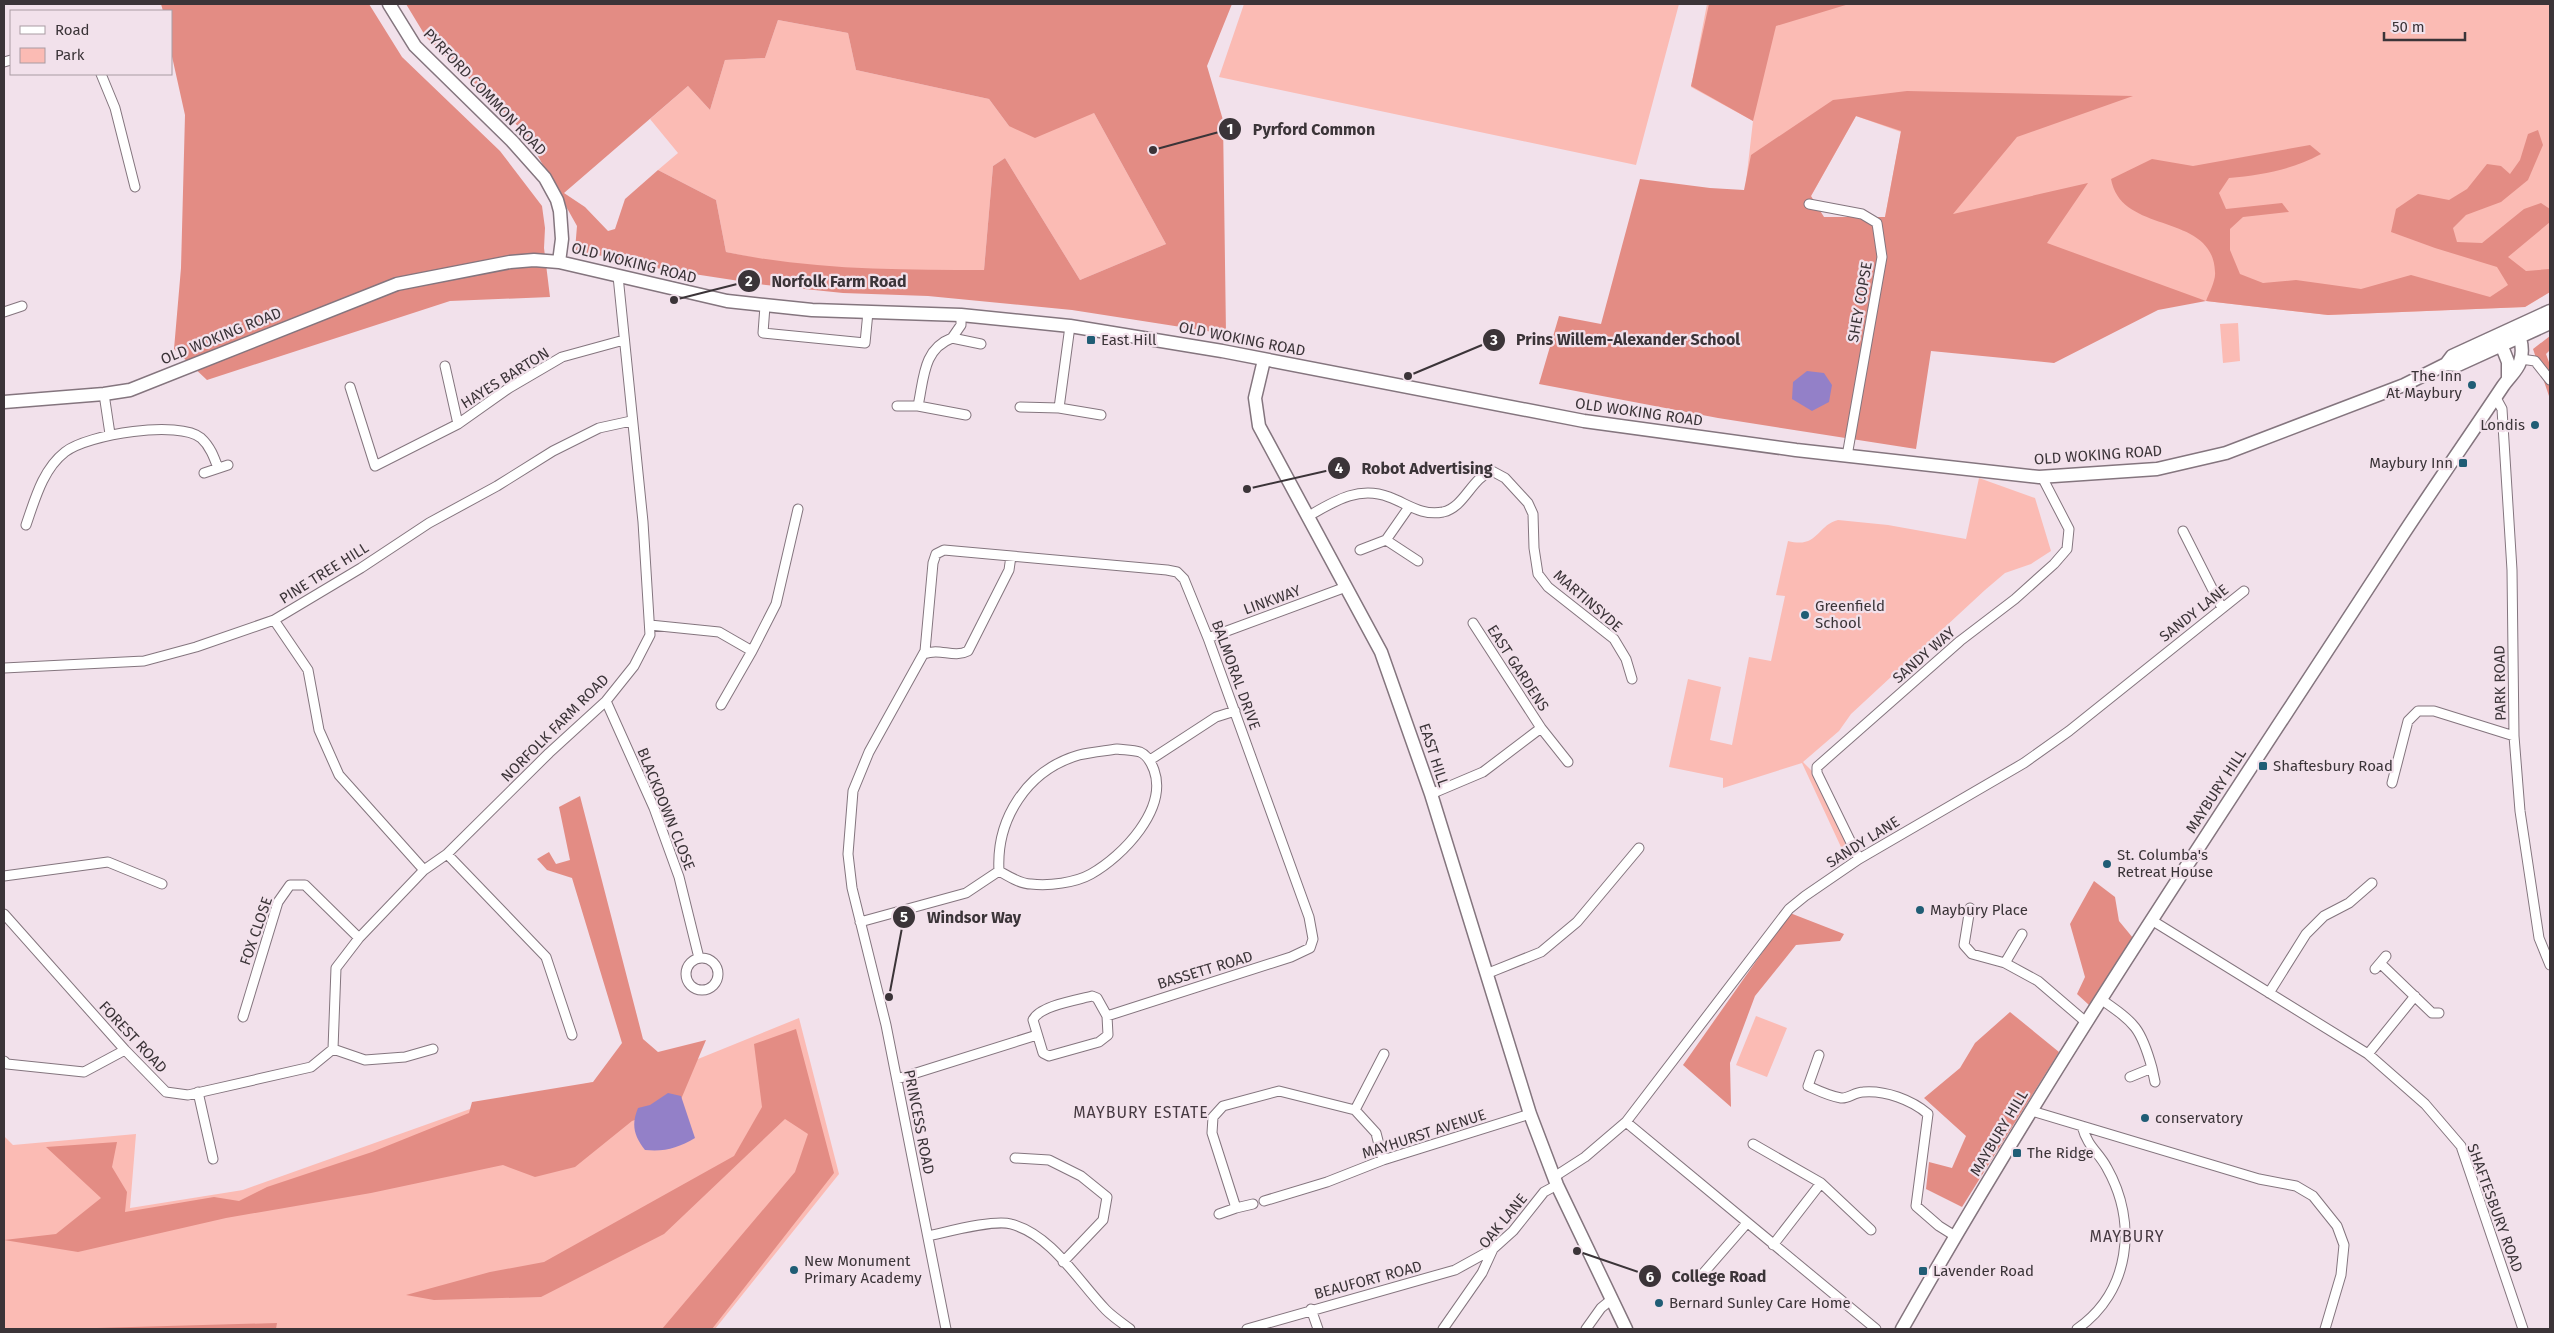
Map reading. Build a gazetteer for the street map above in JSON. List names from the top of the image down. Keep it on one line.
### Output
{"streets":{"main road":["PYRFORD COMMON ROAD","OLD WOKING ROAD","EAST HILL","MAYBURY HILL"],"street":["SHEY COPSE","HAYES BARTON","PINE TREE HILL","LINKWAY","MARTINSYDE","SANDY LANE","SANDY WAY","EAST GARDENS","BALMORAL DRIVE","PARK ROAD","NORFOLK FARM ROAD","BLACKDOWN CLOSE","FOX CLOSE","BASSETT ROAD","FOREST ROAD","PRINCESS ROAD","MAYHURST AVENUE","SHAFTESBURY ROAD","OAK LANE","BEAUFORT ROAD"]},"crossings":[["PYRFORD COMMON ROAD","OLD WOKING ROAD"],["OLD WOKING ROAD","SHEY COPSE"],["OLD WOKING ROAD","SANDY WAY"],["OLD WOKING ROAD","NORFOLK FARM ROAD"],["OLD WOKING ROAD","EAST HILL"],["HAYES BARTON","NORFOLK FARM ROAD"],["PINE TREE HILL","NORFOLK FARM ROAD"],["LINKWAY","BALMORAL DRIVE"],["LINKWAY","EAST HILL"],["MARTINSYDE","EAST HILL"],["SANDY LANE","SANDY WAY"],["SANDY LANE","EAST HILL"],["SANDY LANE","OAK LANE"],["EAST GARDENS","EAST HILL"],["BALMORAL DRIVE","BASSETT ROAD"],["BALMORAL DRIVE","PRINCESS ROAD"],["PARK ROAD","MAYBURY HILL"],["NORFOLK FARM ROAD","BLACKDOWN CLOSE"],["NORFOLK FARM ROAD","FOX CLOSE"],["NORFOLK FARM ROAD","FOREST ROAD"],["EAST HILL","MAYHURST AVENUE"],["EAST HILL","OAK LANE"],["MAYBURY HILL","SHAFTESBURY ROAD"],["OAK LANE","BEAUFORT ROAD"]],"districts":["MAYBURY ESTATE","MAYBURY"],"places":{"other":["Pyrford Common","Norfolk Farm Road","Prins Willem-Alexander School","The Inn At Maybury","Londis","Robot Advertising","Greenfield School","St. Columba's Retreat House","Maybury Place","Windsor Way","conservatory","College Road","New Monument Primary Academy","Bernard Sunley Care Home"],"transit":["East Hill","Maybury Inn","Shaftesbury Road","The Ridge","Lavender Road"]},"legend":["Road","Park"],"scale_bar":"50 m"}
